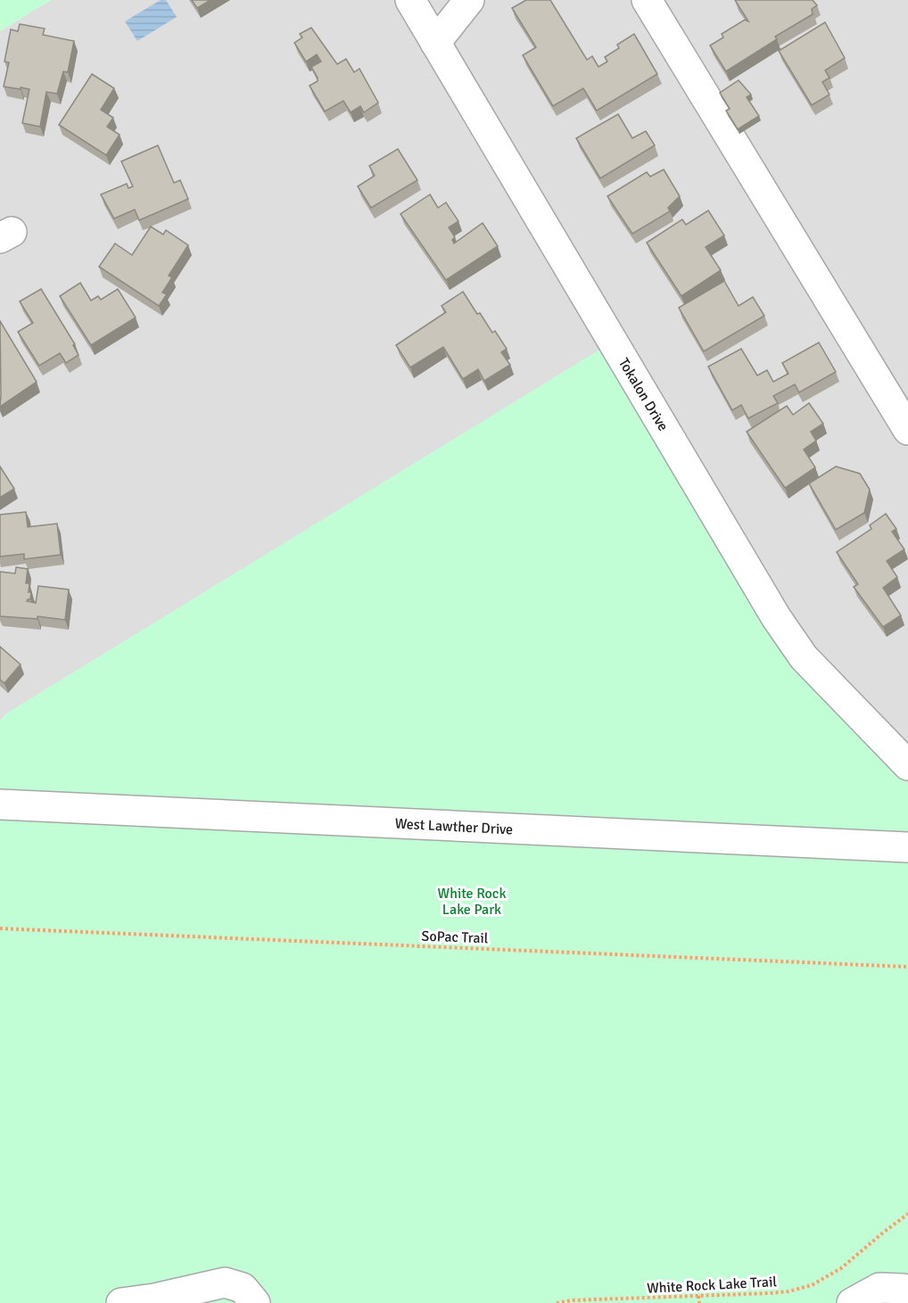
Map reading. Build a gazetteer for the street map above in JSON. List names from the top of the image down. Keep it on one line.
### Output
{"streets":{"street":["Tokalon Drive","West Lawther Drive"],"path":["SoPac Trail","White Rock Lake Trail"]},"parks":["White Rock Lake Park"]}
